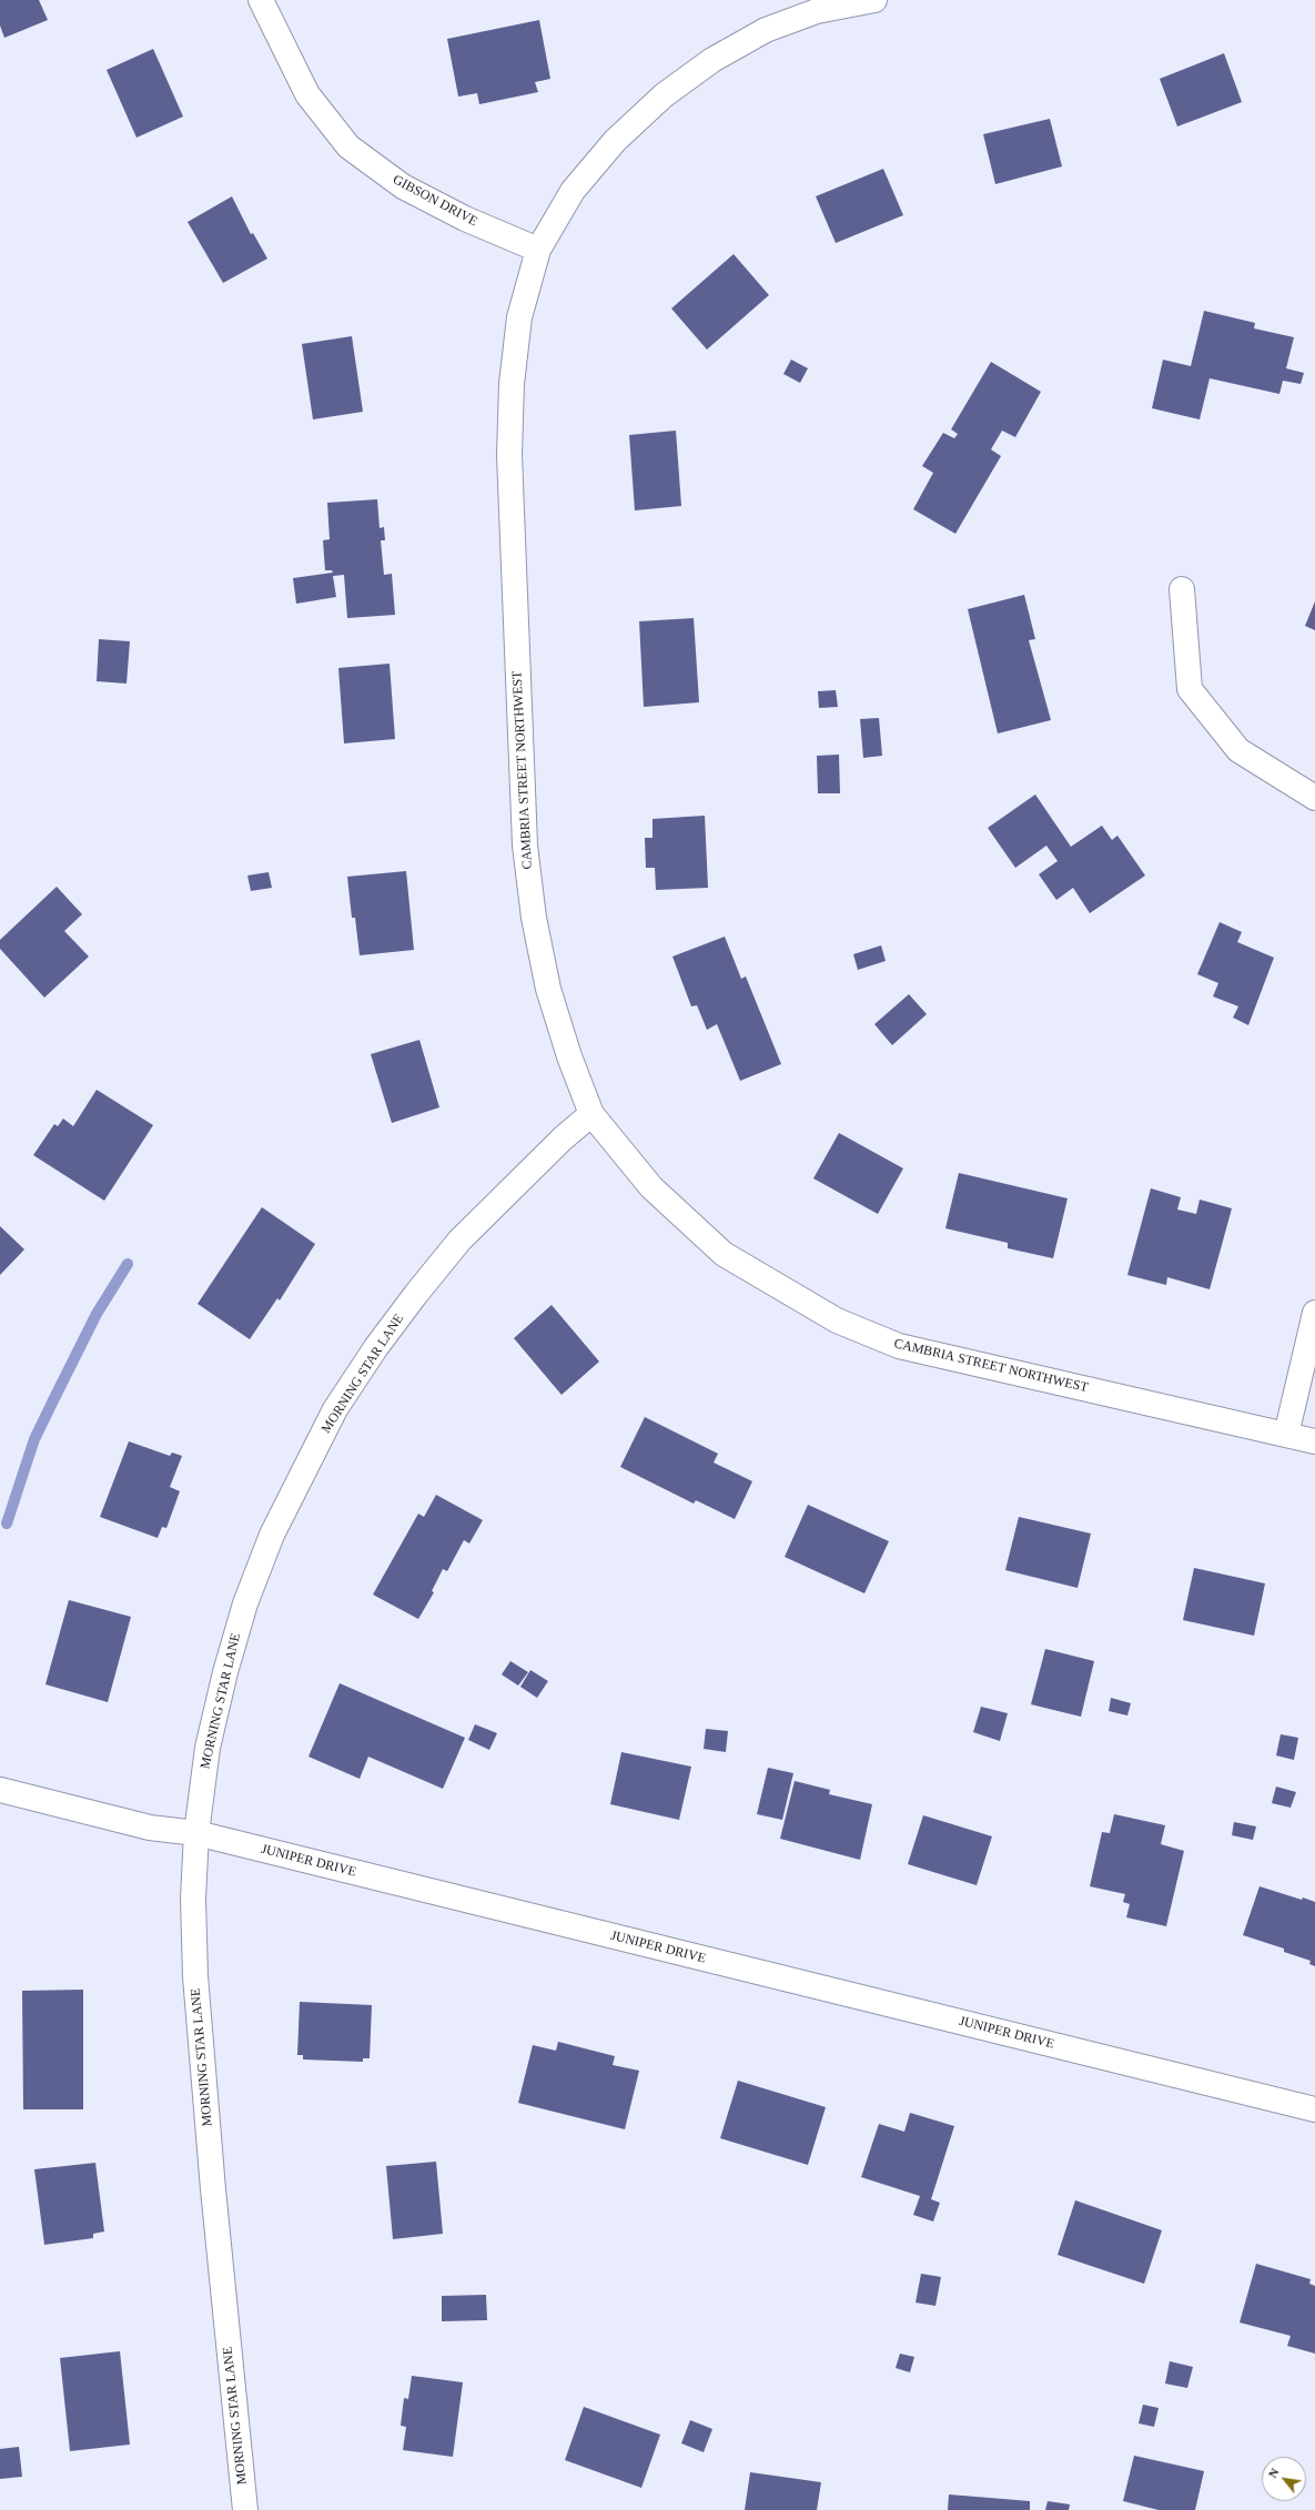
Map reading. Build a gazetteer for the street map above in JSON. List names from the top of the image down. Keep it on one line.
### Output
{"streets":{"street":["GIBSON DRIVE","CAMBRIA STREET NORTHWEST","MORNING STAR LANE","JUNIPER DRIVE"]},"crossings":[["GIBSON DRIVE","CAMBRIA STREET NORTHWEST"],["CAMBRIA STREET NORTHWEST","MORNING STAR LANE"],["MORNING STAR LANE","JUNIPER DRIVE"]],"north":"top left"}
